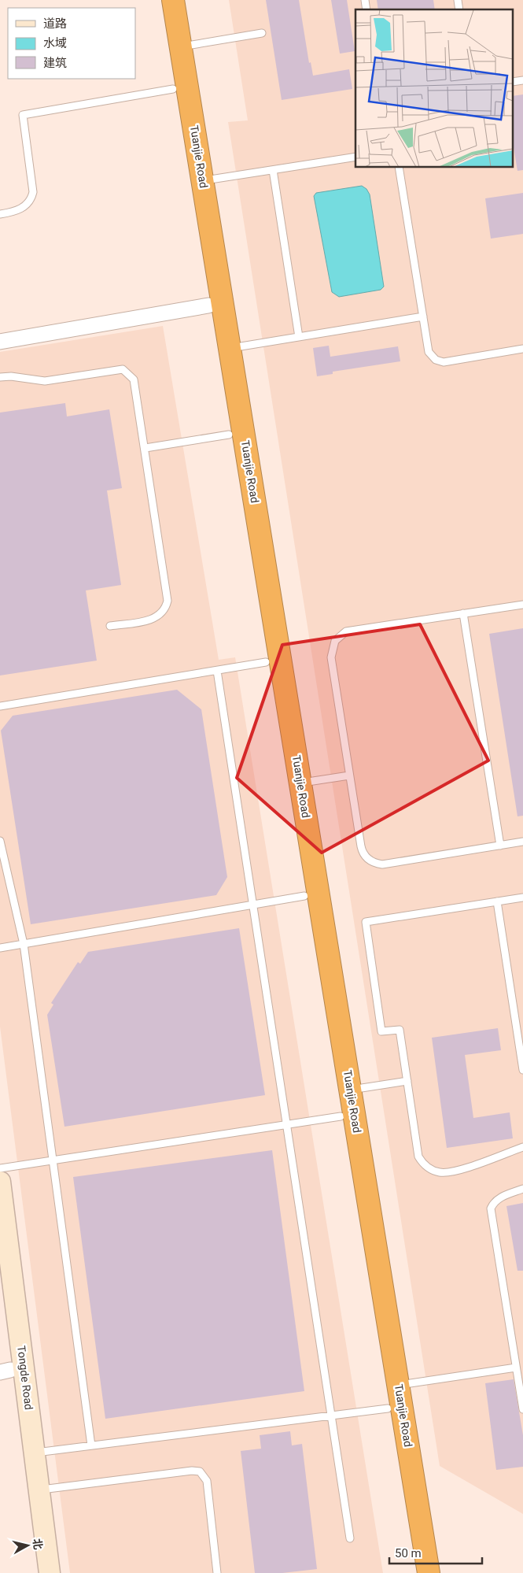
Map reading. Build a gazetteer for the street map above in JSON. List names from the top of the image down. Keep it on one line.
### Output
{"streets":{"highway":["Tuanjie Road"],"main road":["Tongde Road"]},"legend":["道路","水域","建筑"],"scale_bar":"50 m","north":"right"}
